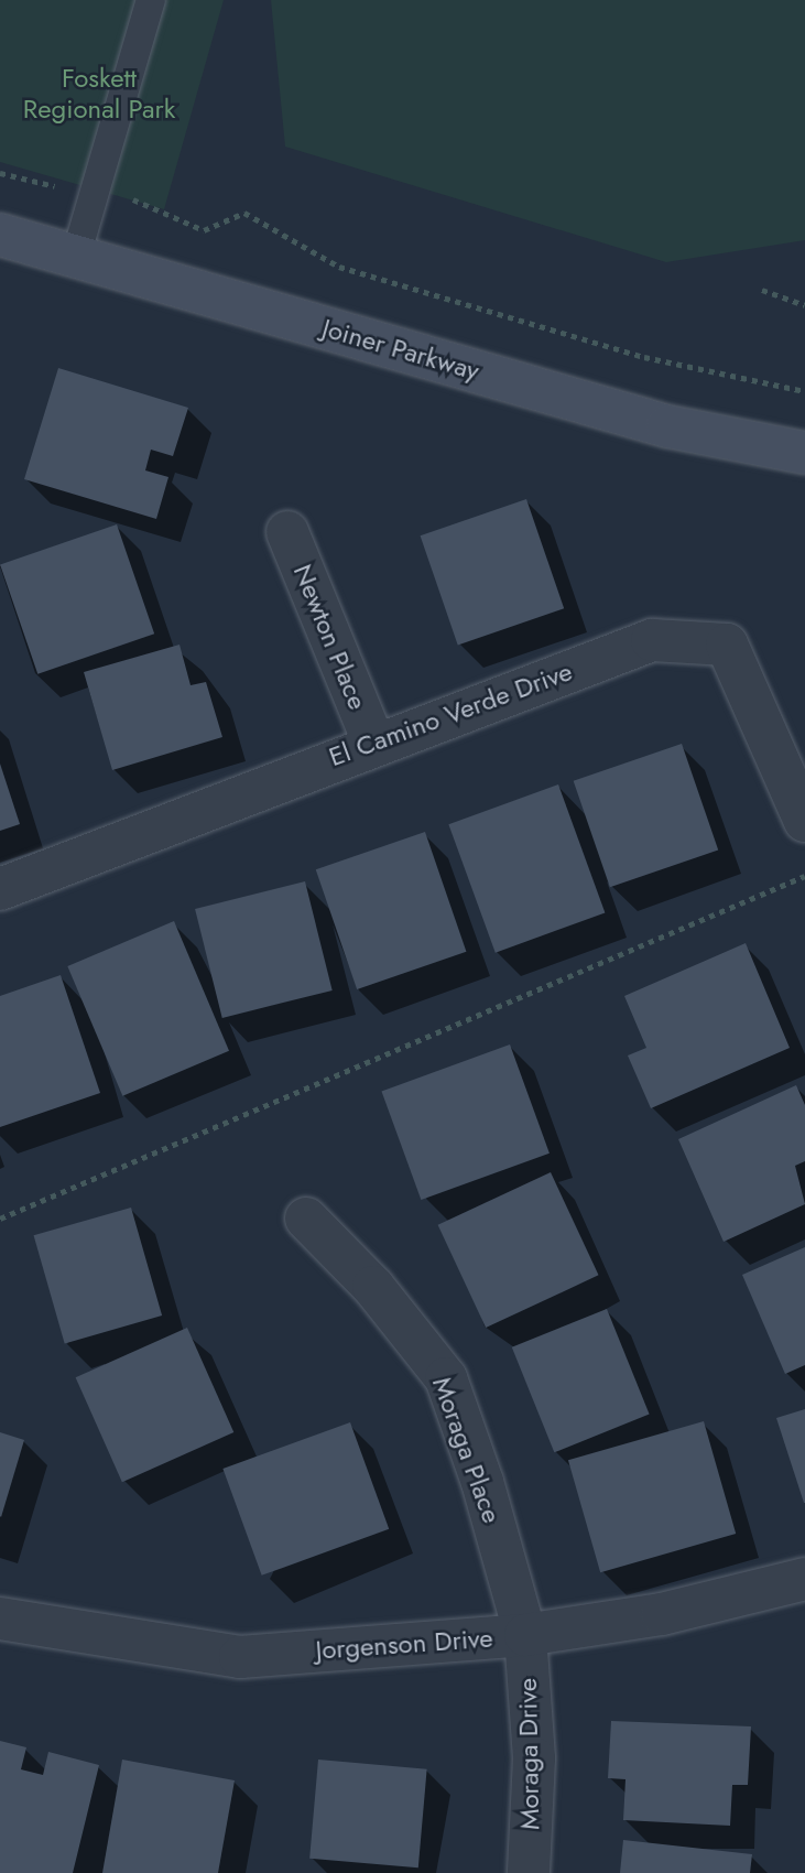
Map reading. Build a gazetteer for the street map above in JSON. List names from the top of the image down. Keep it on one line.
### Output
{"streets":{"street":["Joiner Parkway","Newton Place","El Camino Verde Drive","Moraga Place","Jorgenson Drive","Moraga Drive"]},"crossings":[["Newton Place","El Camino Verde Drive"],["Moraga Place","Jorgenson Drive"],["Moraga Place","Moraga Drive"],["Jorgenson Drive","Moraga Drive"]],"parks":["Foskett Regional Park"]}
